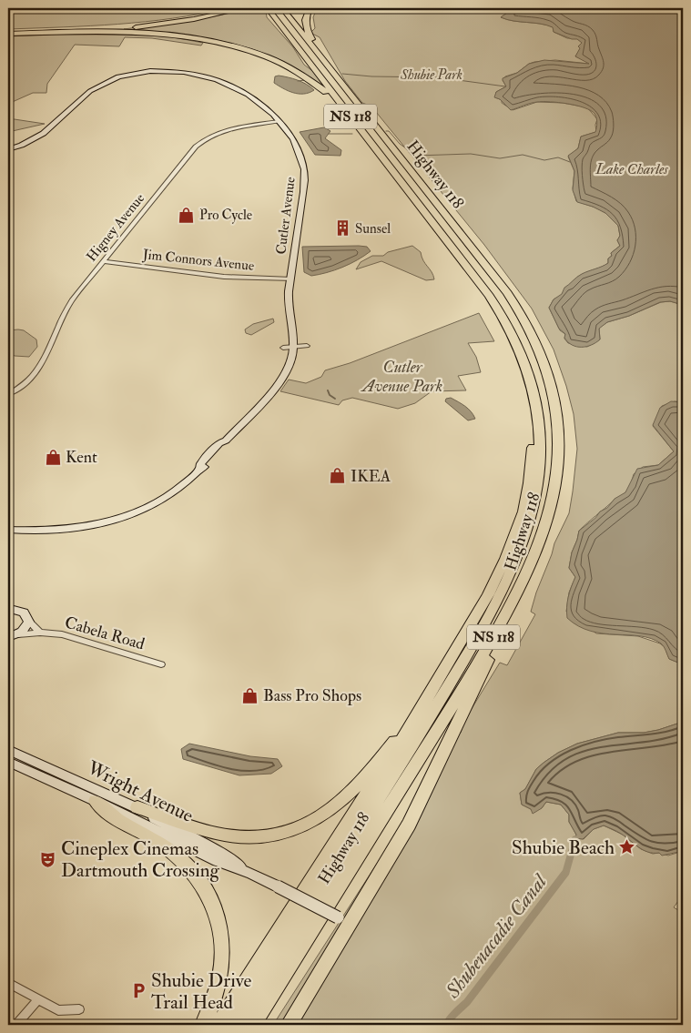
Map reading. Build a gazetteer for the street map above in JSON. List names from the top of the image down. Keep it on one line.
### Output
{"streets":{"highway":["NS 118","Highway 118"],"street":["Cutler Avenue","Higney Avenue","Jim Connors Avenue","Cabela Road","Wright Avenue"]},"crossings":[["Cutler Avenue","Higney Avenue"],["Cutler Avenue","Jim Connors Avenue"],["Higney Avenue","Jim Connors Avenue"]],"water":["Lake Charles","Shubenacadie Canal"],"parks":["Shubie Park","Cutler Avenue Park"],"places":{"shop":["Pro Cycle","Kent","IKEA","Bass Pro Shops"],"building":["Sunsel"],"place":["Shubie Beach"],"theatre":["Cineplex Cinemas Dartmouth Crossing"],"parking":["Shubie Drive Trail Head"]}}
